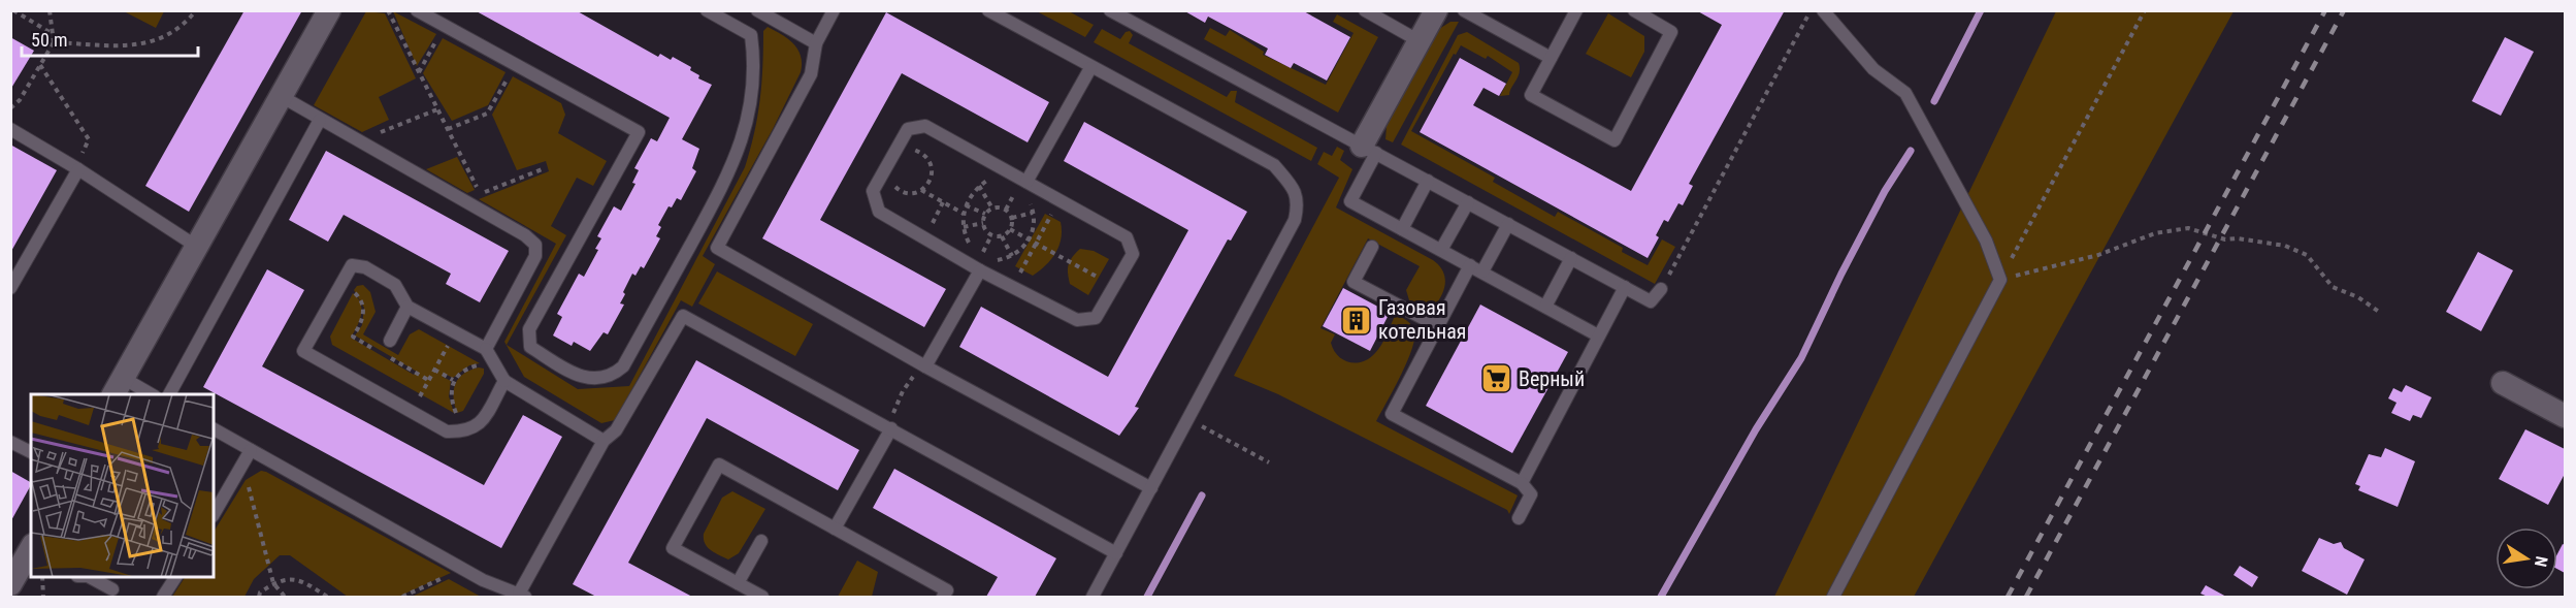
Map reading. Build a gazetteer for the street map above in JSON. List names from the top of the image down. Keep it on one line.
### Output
{"places":{"building":["Газовая котельная"],"supermarket":["Верный"]},"scale_bar":"50 m","north":"right"}
